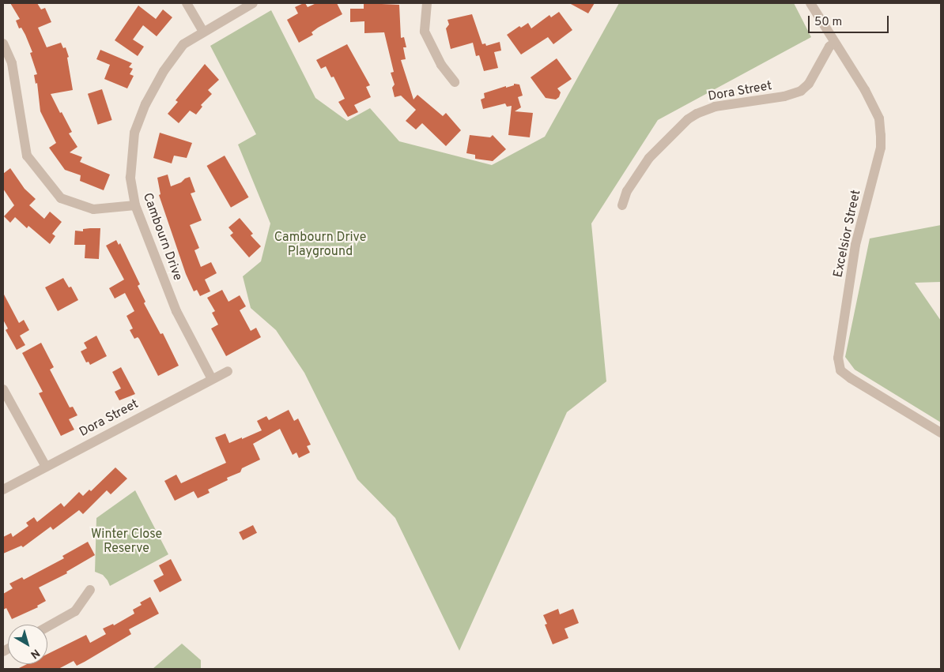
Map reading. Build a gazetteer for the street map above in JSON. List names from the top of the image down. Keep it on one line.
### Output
{"streets":{"street":["Dora Street","Excelsior Street","Cambourn Drive"]},"crossings":[["Dora Street","Excelsior Street"],["Dora Street","Cambourn Drive"]],"parks":["Cambourn Drive Playground","Winter Close Reserve"],"scale_bar":"50 m","north":"bottom right"}
